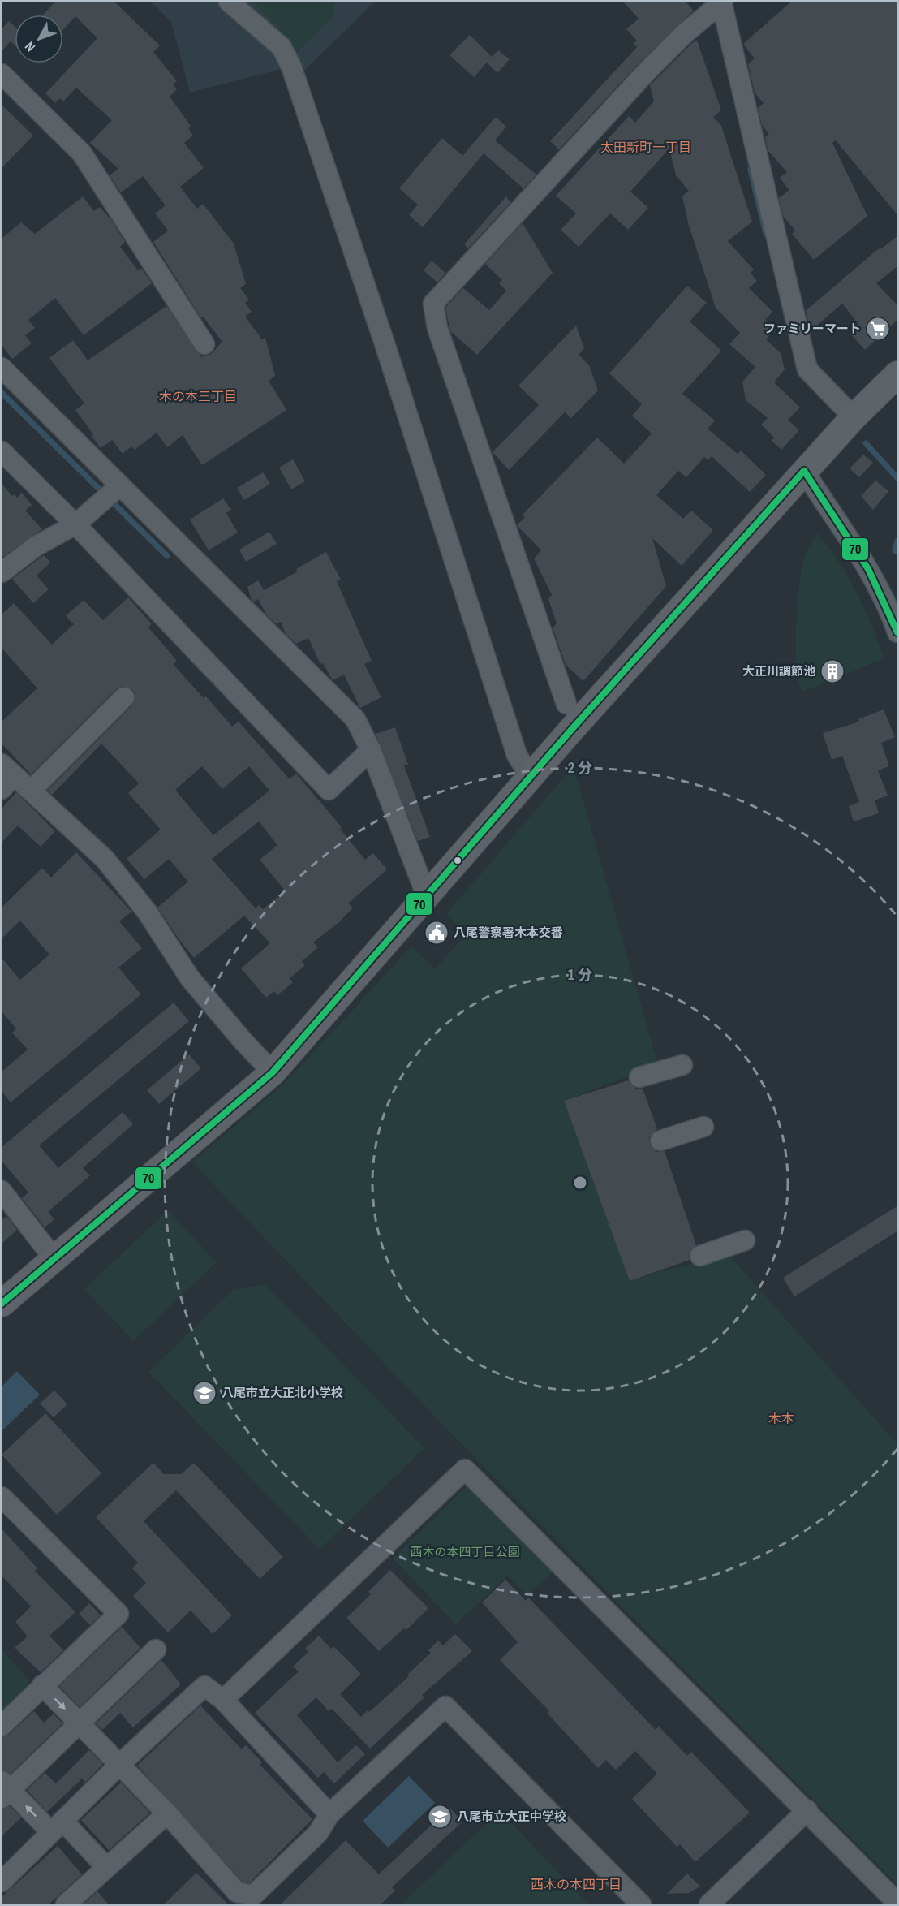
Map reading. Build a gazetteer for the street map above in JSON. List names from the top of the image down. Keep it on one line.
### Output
{"districts":["太田新町一丁目","木の本三丁目","木本","西木の本四丁目"],"parks":["西木の本四丁目公園"],"places":{"supermarket":["ファミリーマート"],"building":["大正川調節池"],"public building":["八尾警察署木本交番"],"school or university":["八尾市立大正北小学校","八尾市立大正中学校"]},"lines":["transit line 70"],"north":"bottom left","rings":["2 分","1 分"]}
